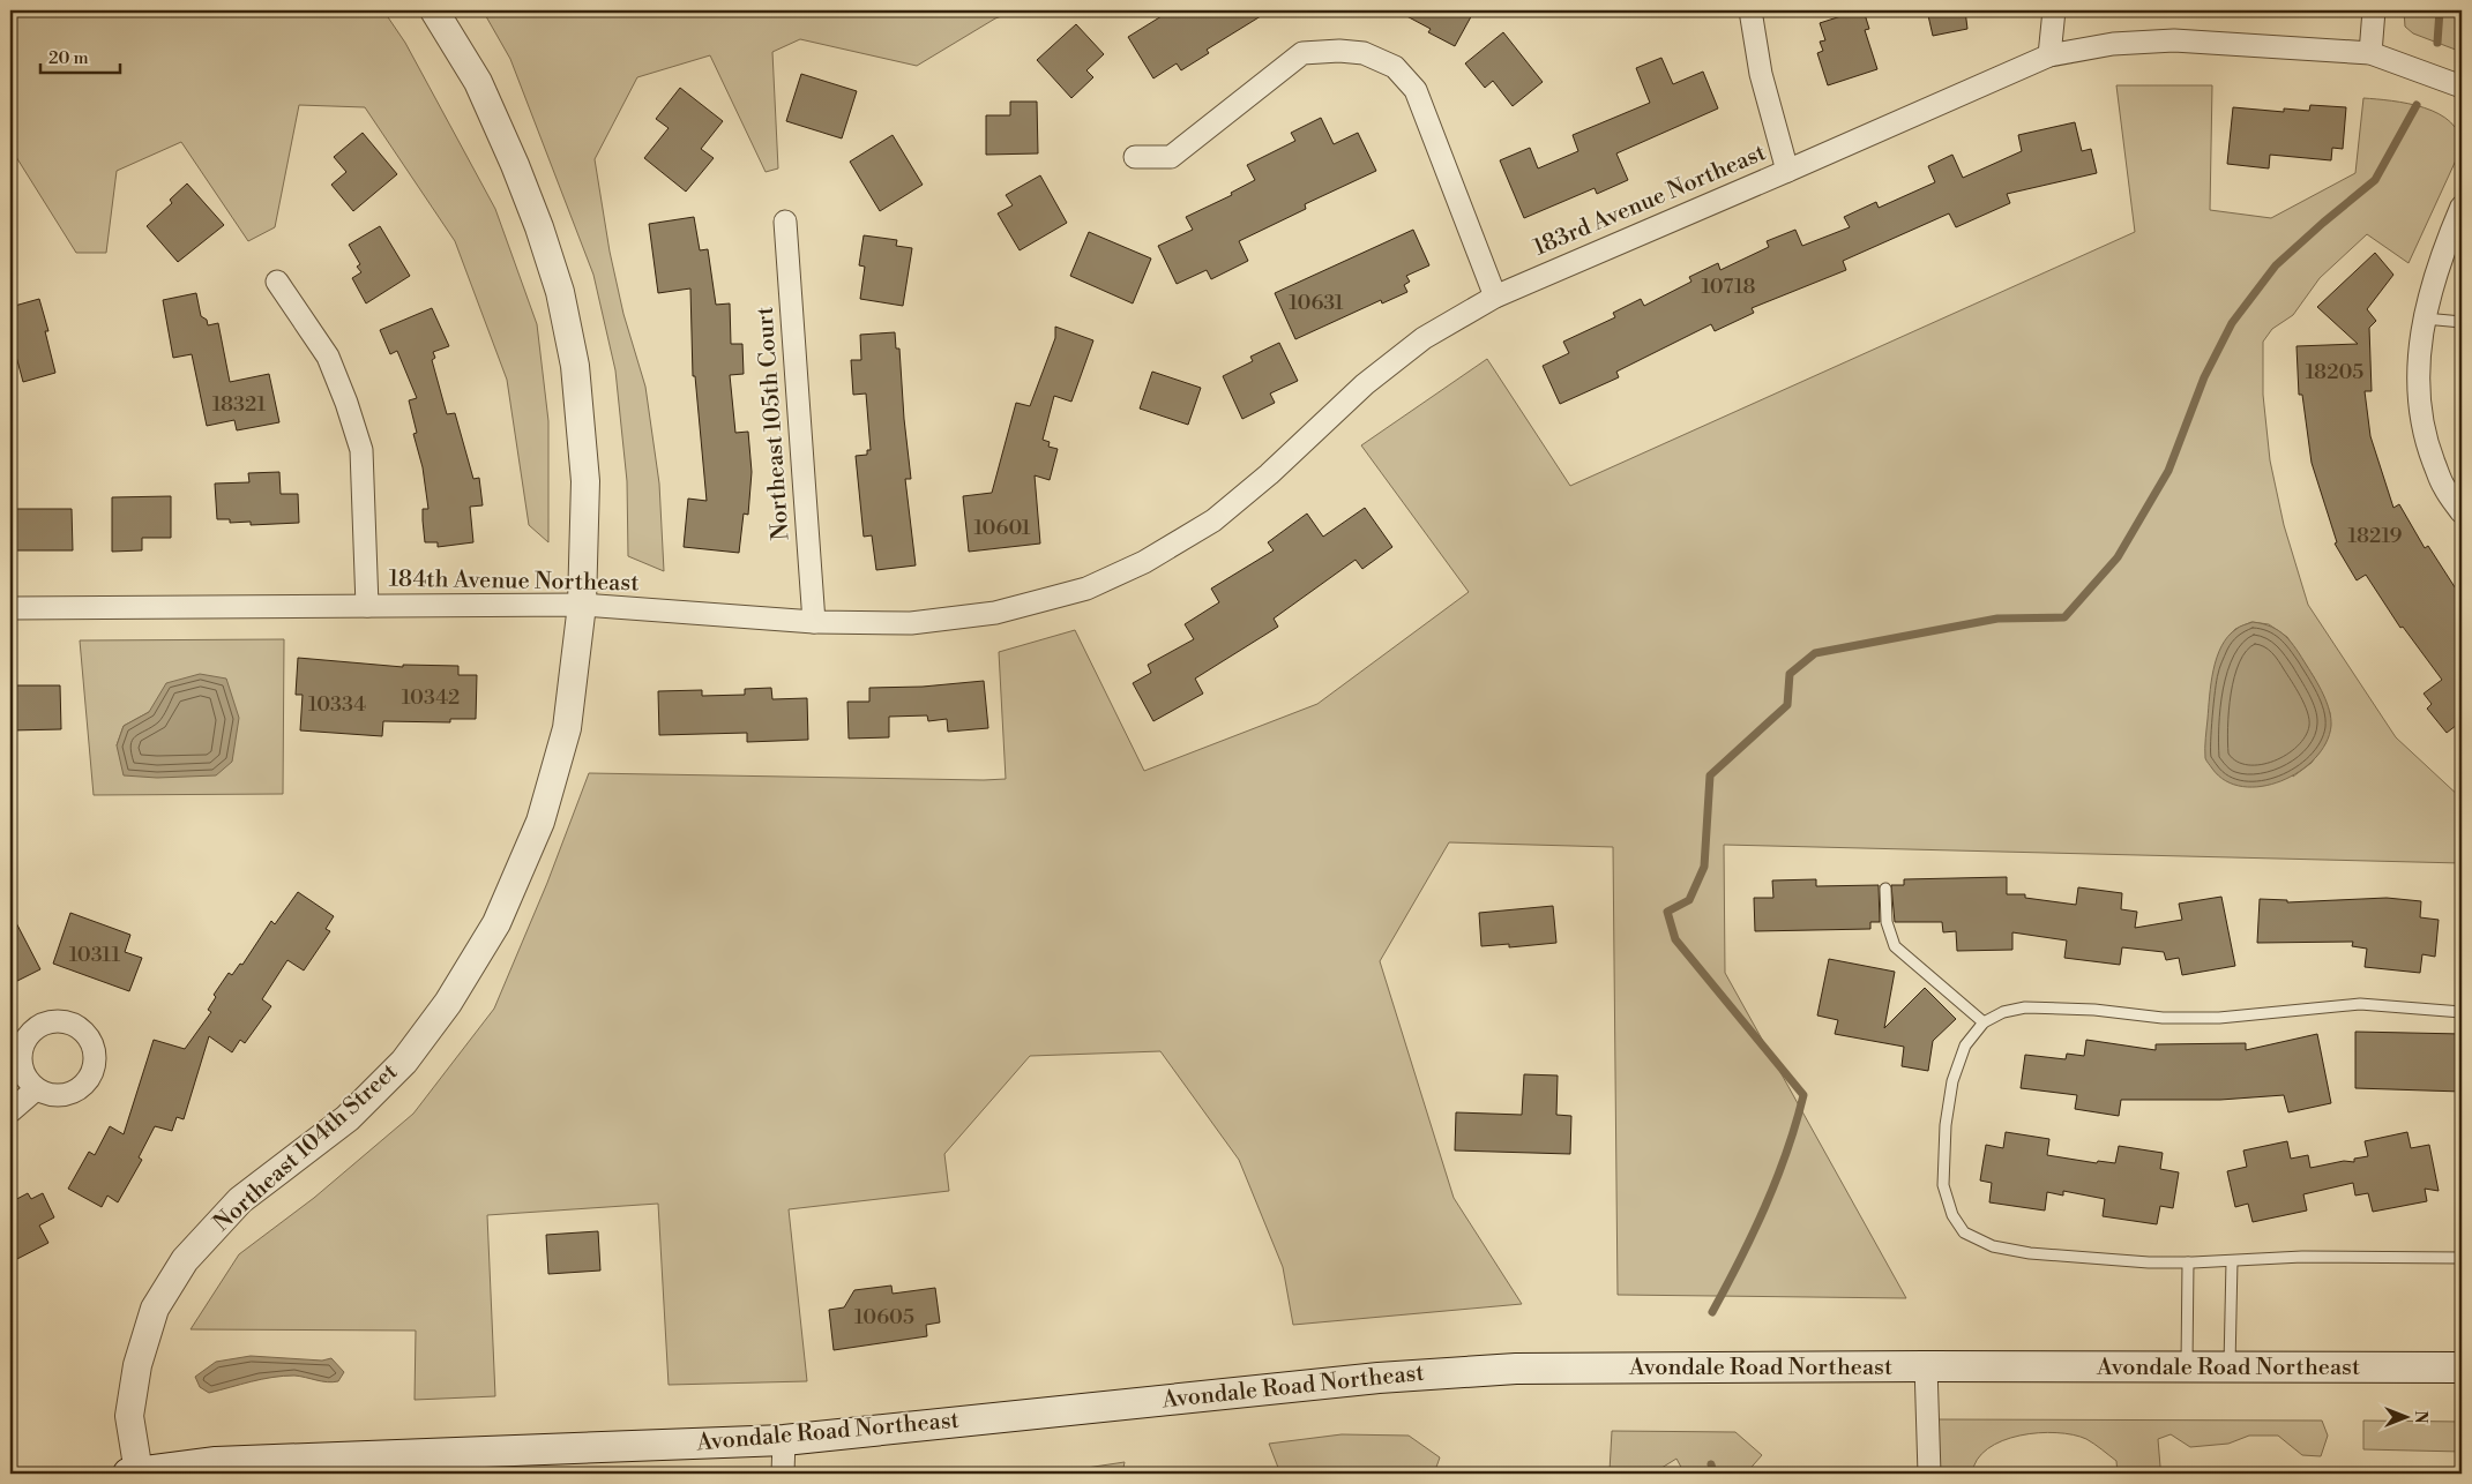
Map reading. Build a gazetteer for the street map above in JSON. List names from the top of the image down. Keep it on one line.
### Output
{"streets":{"main road":["Avondale Road Northeast"],"street":["183rd Avenue Northeast","Northeast 105th Court","184th Avenue Northeast","Northeast 104th Street"]},"crossings":[["183rd Avenue Northeast","184th Avenue Northeast"],["Northeast 105th Court","184th Avenue Northeast"],["184th Avenue Northeast","Northeast 104th Street"],["Northeast 104th Street","Avondale Road Northeast"]],"house_numbers":["10718","10631","18205","18321","10601","18219","10342","10334","10311","10605"],"scale_bar":"20 m","north":"right"}
